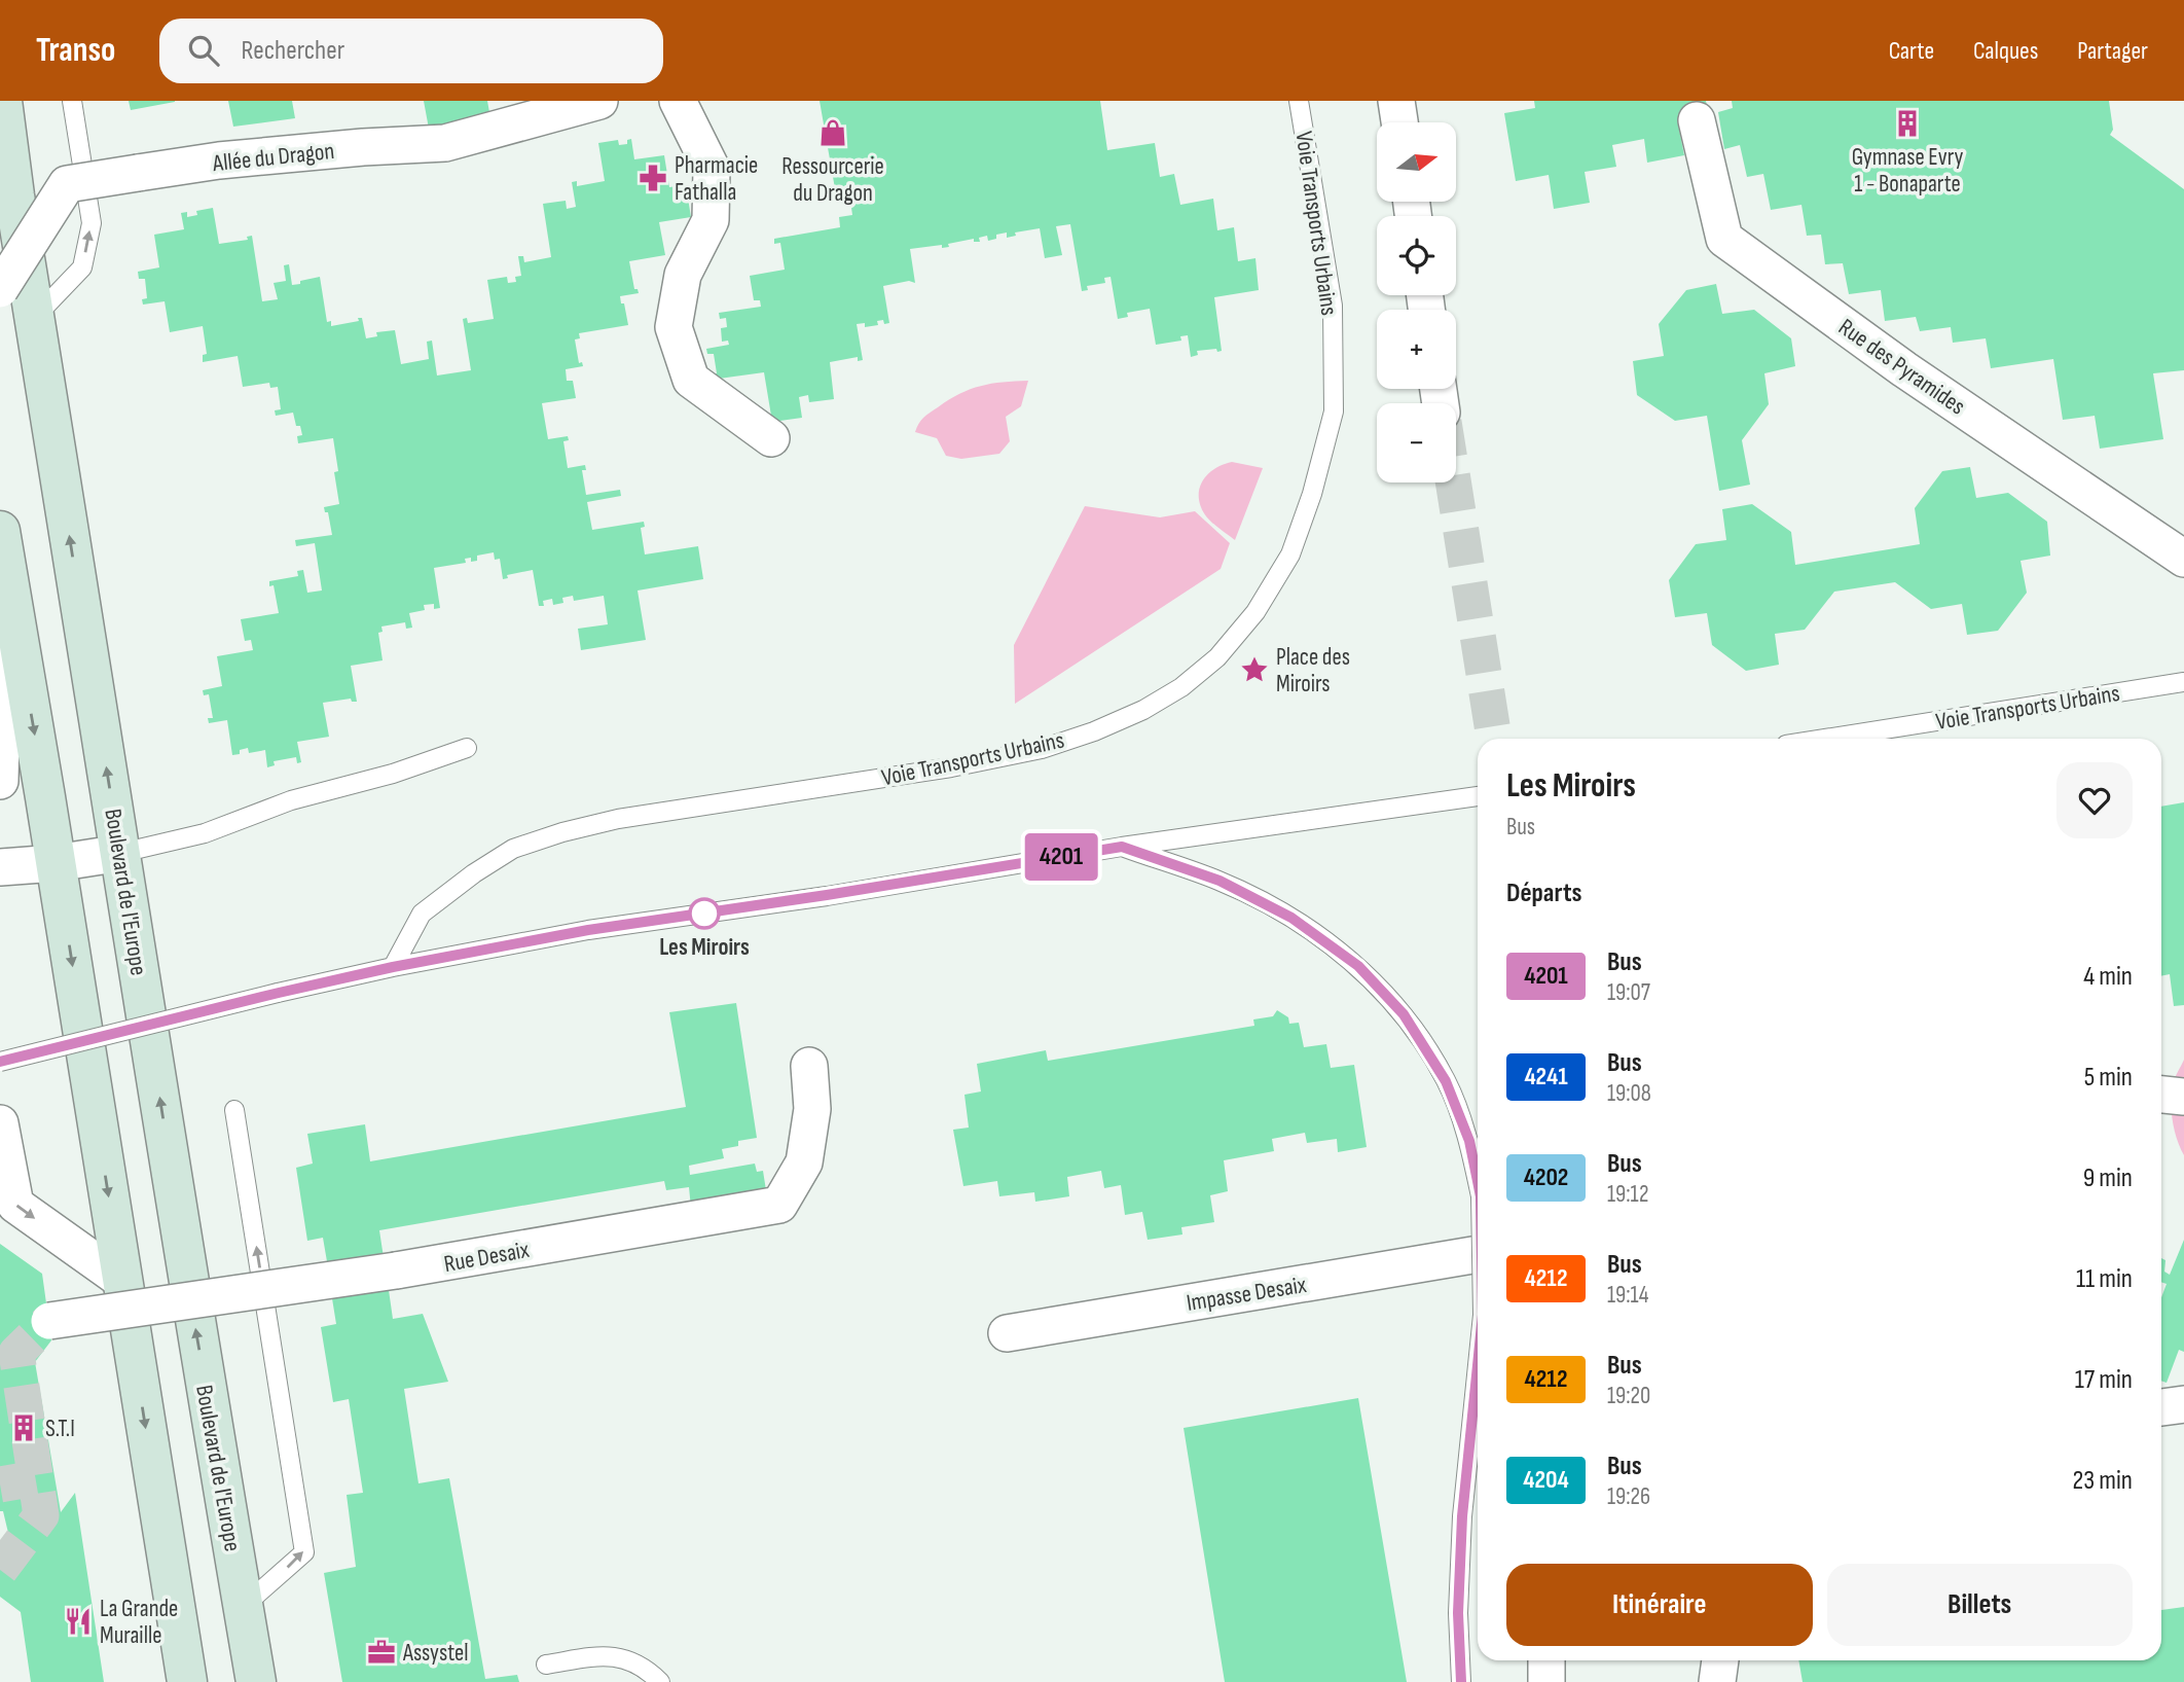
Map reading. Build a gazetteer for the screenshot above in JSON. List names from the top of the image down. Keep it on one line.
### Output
{"streets":{"main road":["Boulevard de l'Europe"],"street":["Allée du Dragon","Rue des Pyramides","Rue Desaix","Impasse Desaix"],"lane":["Voie Transports Urbains"]},"places":{"building":["Gymnase Evry 1 - Bonaparte","S.T.I"],"shop":["Ressourcerie du Dragon"],"pharmacy":["Pharmacie Fathalla"],"place":["Place des Miroirs"],"other":["Les Miroirs"],"restaurant":["La Grande Muraille"],"office":["Assystel"]},"lines":["bus line 4201"],"north":"right","page":{"header":"Transo","search":"Rechercher","nav":["Carte","Calques","Partager"],"on_map":"4201","map_buttons":["+","−"],"heading":[["Les Miroirs","Bus"],"Départs"],"list":[{"mark":"4201","name":"Bus","note":"19:07","value":"4 min"},{"mark":"4241","name":"Bus","note":"19:08","value":"5 min"},{"mark":"4202","name":"Bus","note":"19:12","value":"9 min"},{"mark":"4212","name":"Bus","note":"19:14","value":"11 min"},{"mark":"4212","name":"Bus","note":"19:20","value":"17 min"},{"mark":"4204","name":"Bus","note":"19:26","value":"23 min"}],"buttons":["Itinéraire","Billets"]}}
